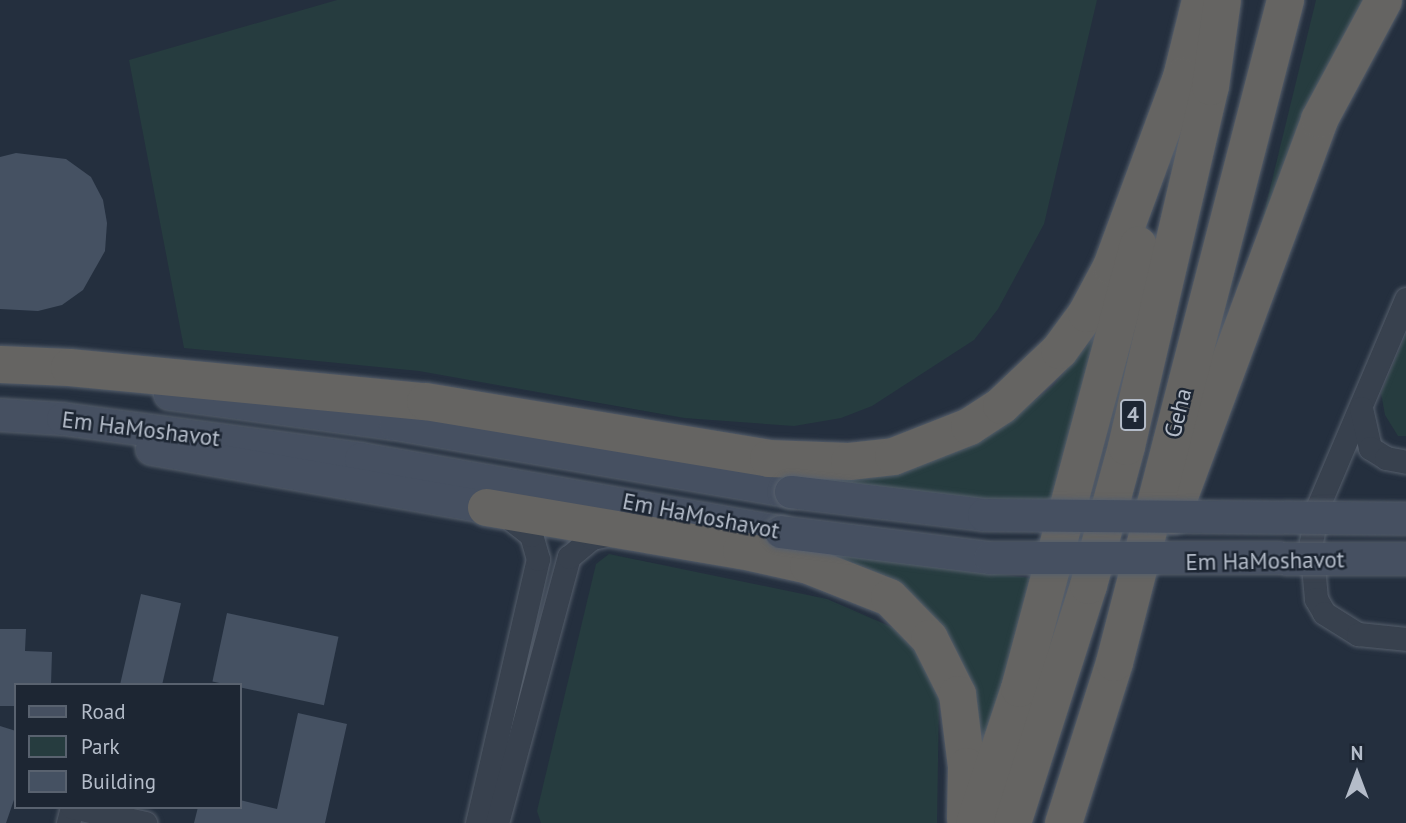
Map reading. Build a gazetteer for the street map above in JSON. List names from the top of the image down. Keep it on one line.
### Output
{"streets":{"highway":["Geha","4"],"main road":["Em HaMoshavot"]},"legend":["Road","Park","Building"],"north":"top"}
